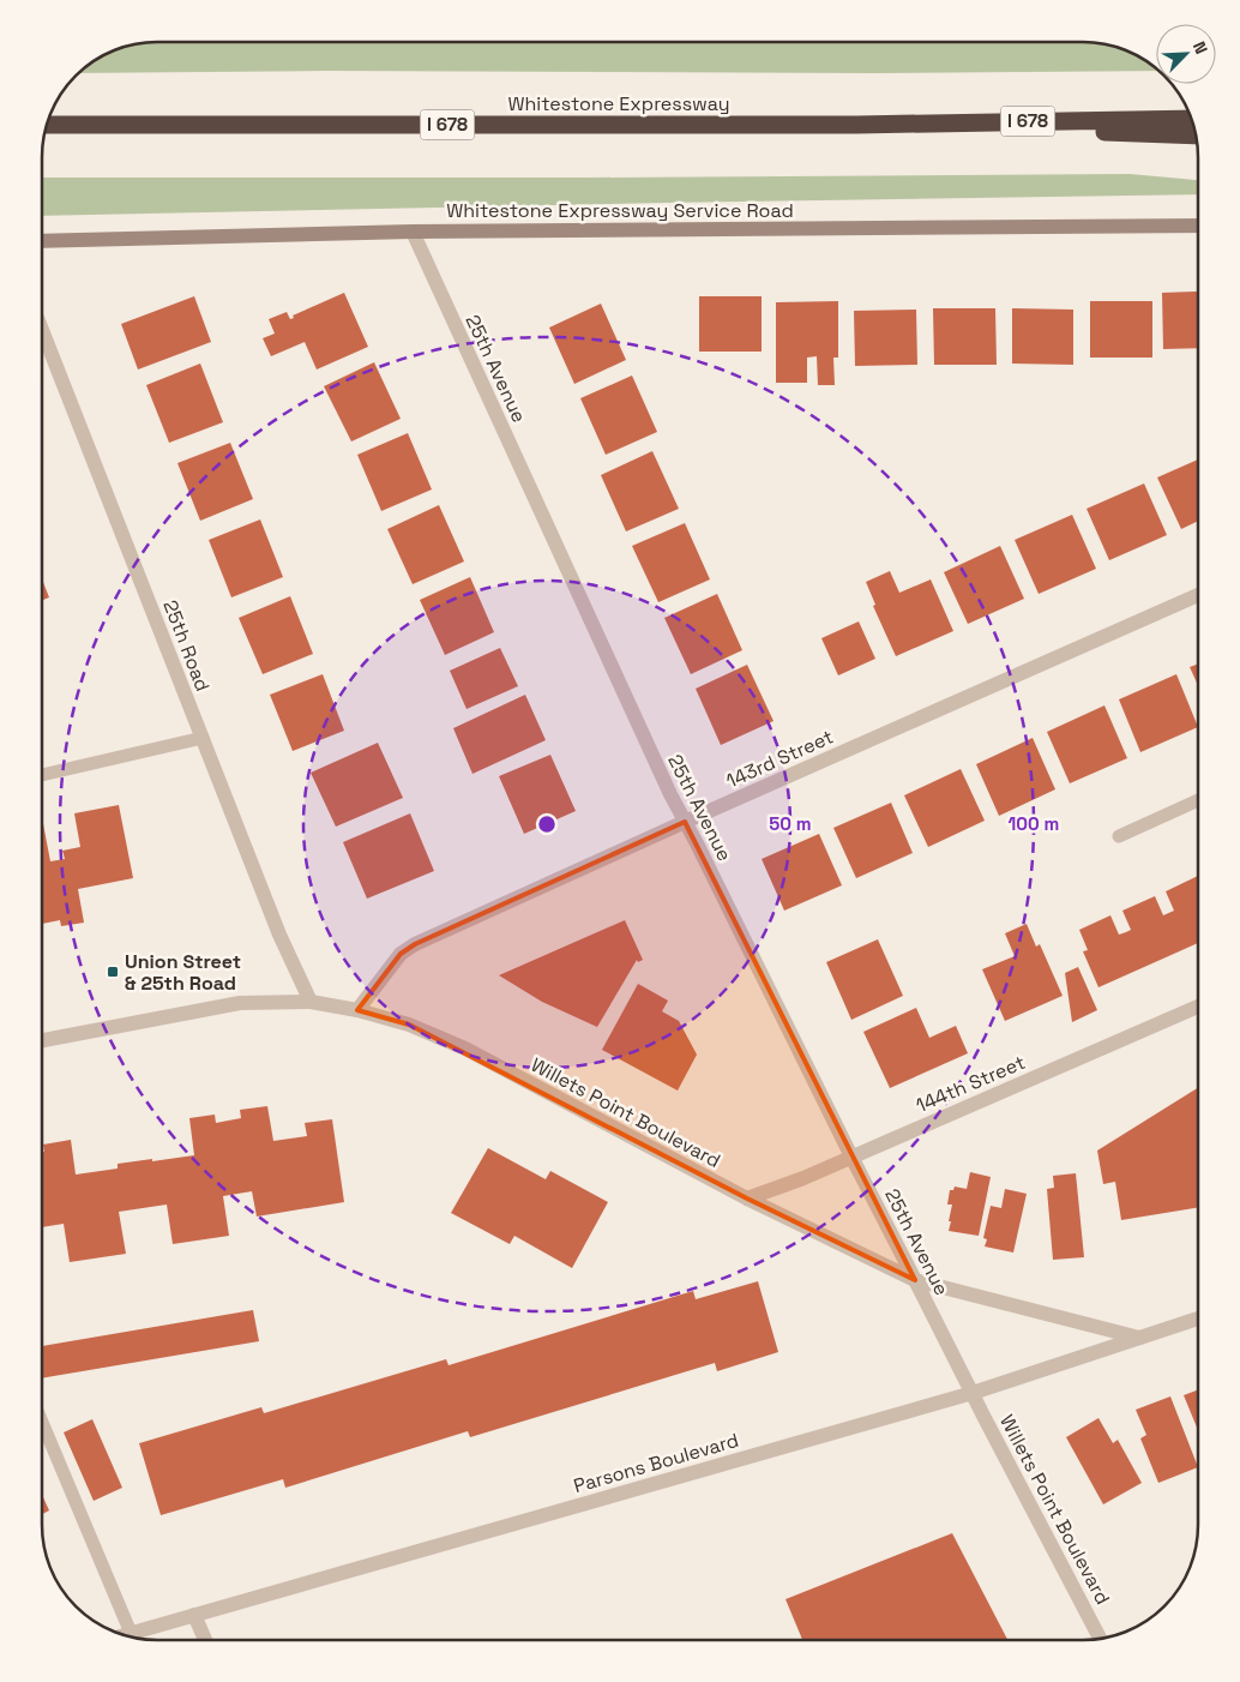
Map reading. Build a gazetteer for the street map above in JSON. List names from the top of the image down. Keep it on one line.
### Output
{"streets":{"highway":["Whitestone Expressway","I 678"],"main road":["Whitestone Expressway Service Road"],"street":["25th Avenue","25th Road","143rd Street","144th Street","Willets Point Boulevard","Parsons Boulevard"]},"crossings":[["Whitestone Expressway Service Road","25th Avenue"],["25th Avenue","143rd Street"],["25th Avenue","144th Street"],["25th Avenue","Willets Point Boulevard"],["25th Avenue","Parsons Boulevard"],["25th Road","Willets Point Boulevard"],["143rd Street","Willets Point Boulevard"],["144th Street","Willets Point Boulevard"],["Willets Point Boulevard","Parsons Boulevard"]],"places":{"transit":["Union Street & 25th Road"]},"north":"top right","rings":["50 m","100 m"]}
